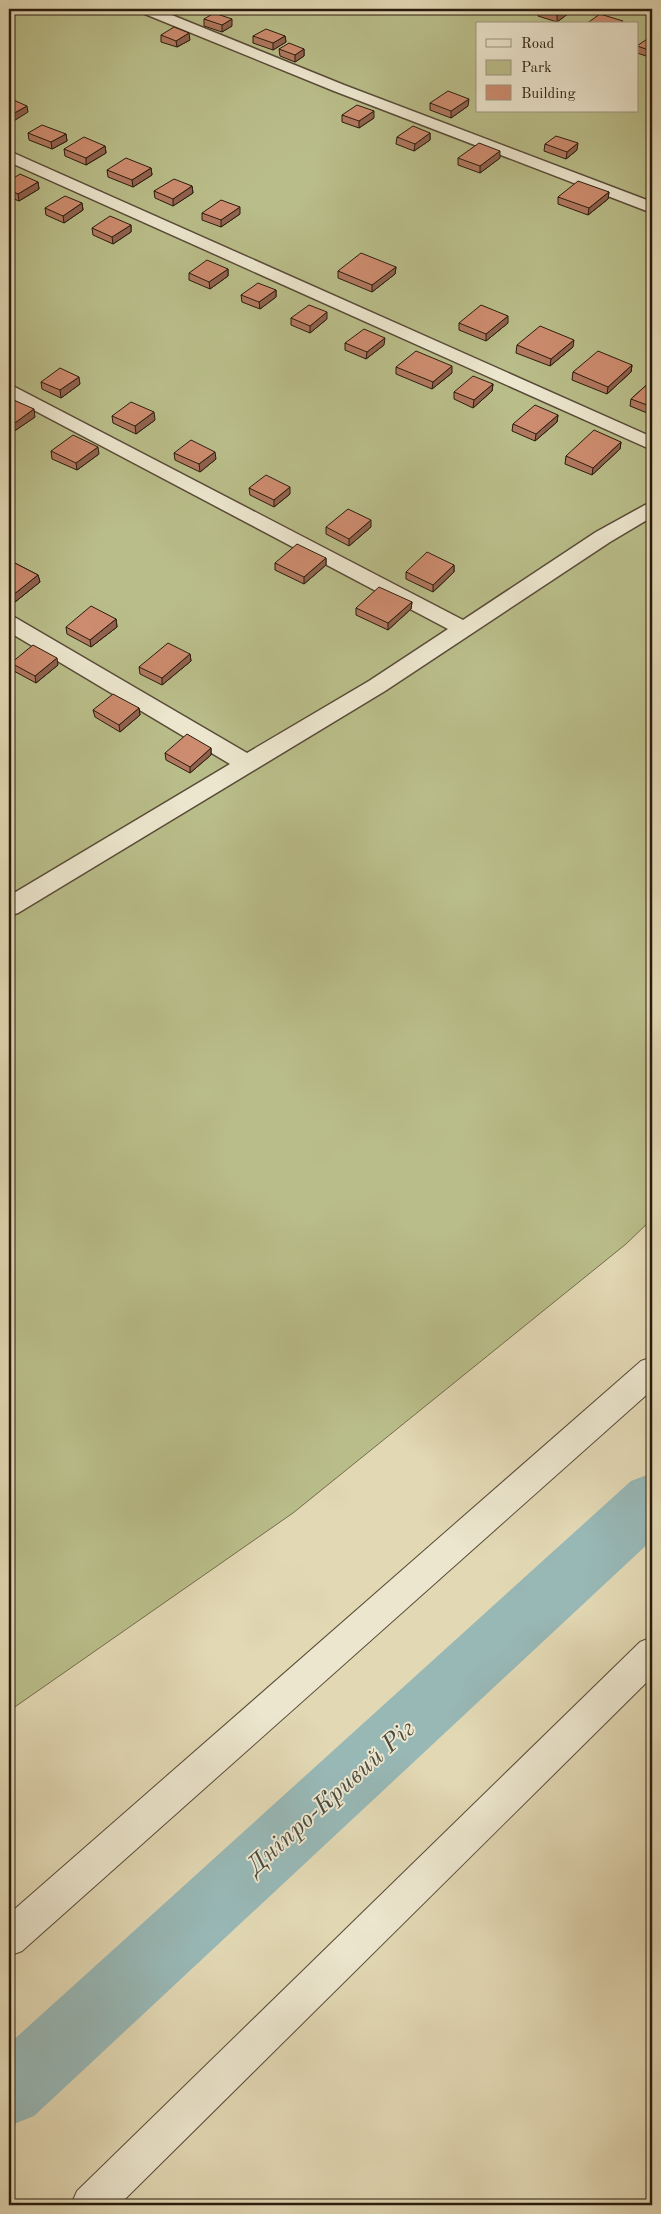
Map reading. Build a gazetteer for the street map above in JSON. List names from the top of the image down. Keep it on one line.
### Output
{"water":["Дніпро-Кривий Ріг"],"legend":["Road","Park","Building"]}
